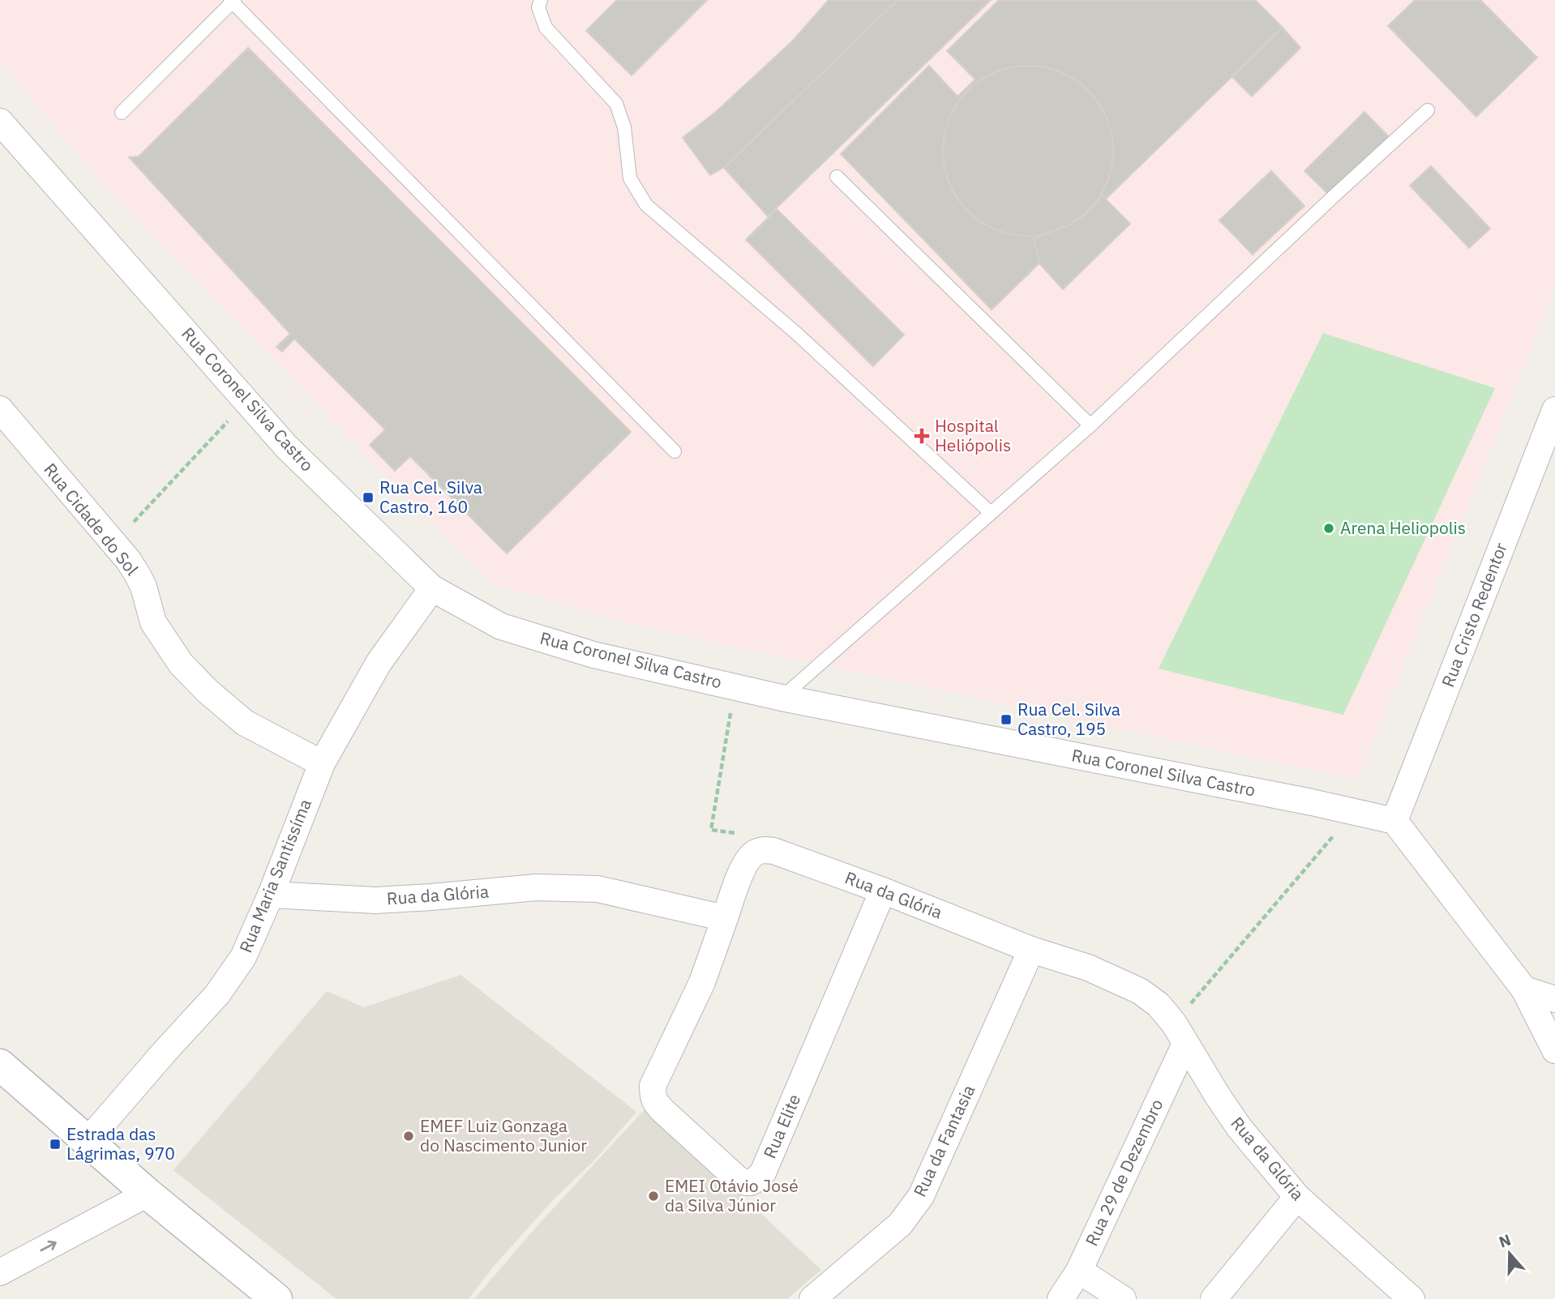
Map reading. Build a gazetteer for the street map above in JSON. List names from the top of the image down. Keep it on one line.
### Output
{"streets":{"street":["Rua Coronel Silva Castro","Rua Cidade do Sol","Rua Maria Santissíma","Rua da Glória","Rua Elite","Rua da Fantasia","Rua 29 de Dezembro"]},"crossings":[["Rua Coronel Silva Castro","Rua Maria Santissíma"],["Rua Cidade do Sol","Rua Maria Santissíma"],["Rua Maria Santissíma","Rua da Glória"],["Rua da Glória","Rua Elite"],["Rua da Glória","Rua da Fantasia"],["Rua da Glória","Rua 29 de Dezembro"]],"places":{"health":["Hospital Heliópolis"],"transit":["Rua Cel. Silva Castro, 160","Rua Cel. Silva Castro, 195","Estrada das Lágrimas, 970"],"other":["Arena Heliopolis","EMEF Luiz Gonzaga do Nascimento Junior","EMEI Otávio José da Silva Júnior"]},"north":"top"}
